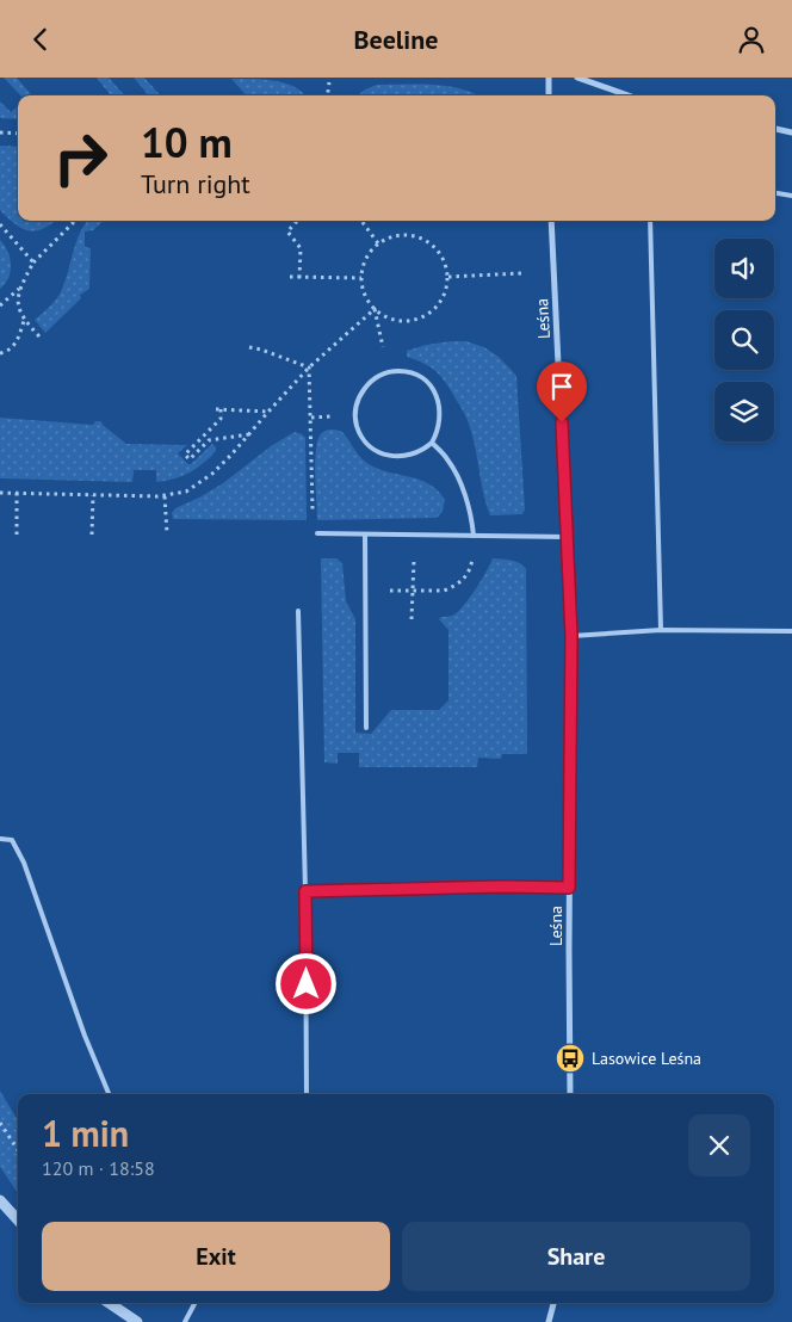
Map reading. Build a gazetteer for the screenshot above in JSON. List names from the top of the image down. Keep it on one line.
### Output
{"streets":{"street":["Leśna"]},"places":{"bus stop":["Lasowice Leśna"]},"page":{"header":"Beeline","turn":["10 m","Turn right"],"heading":["1 min","120 m · 18:58"],"buttons":["Exit","Share"]}}
